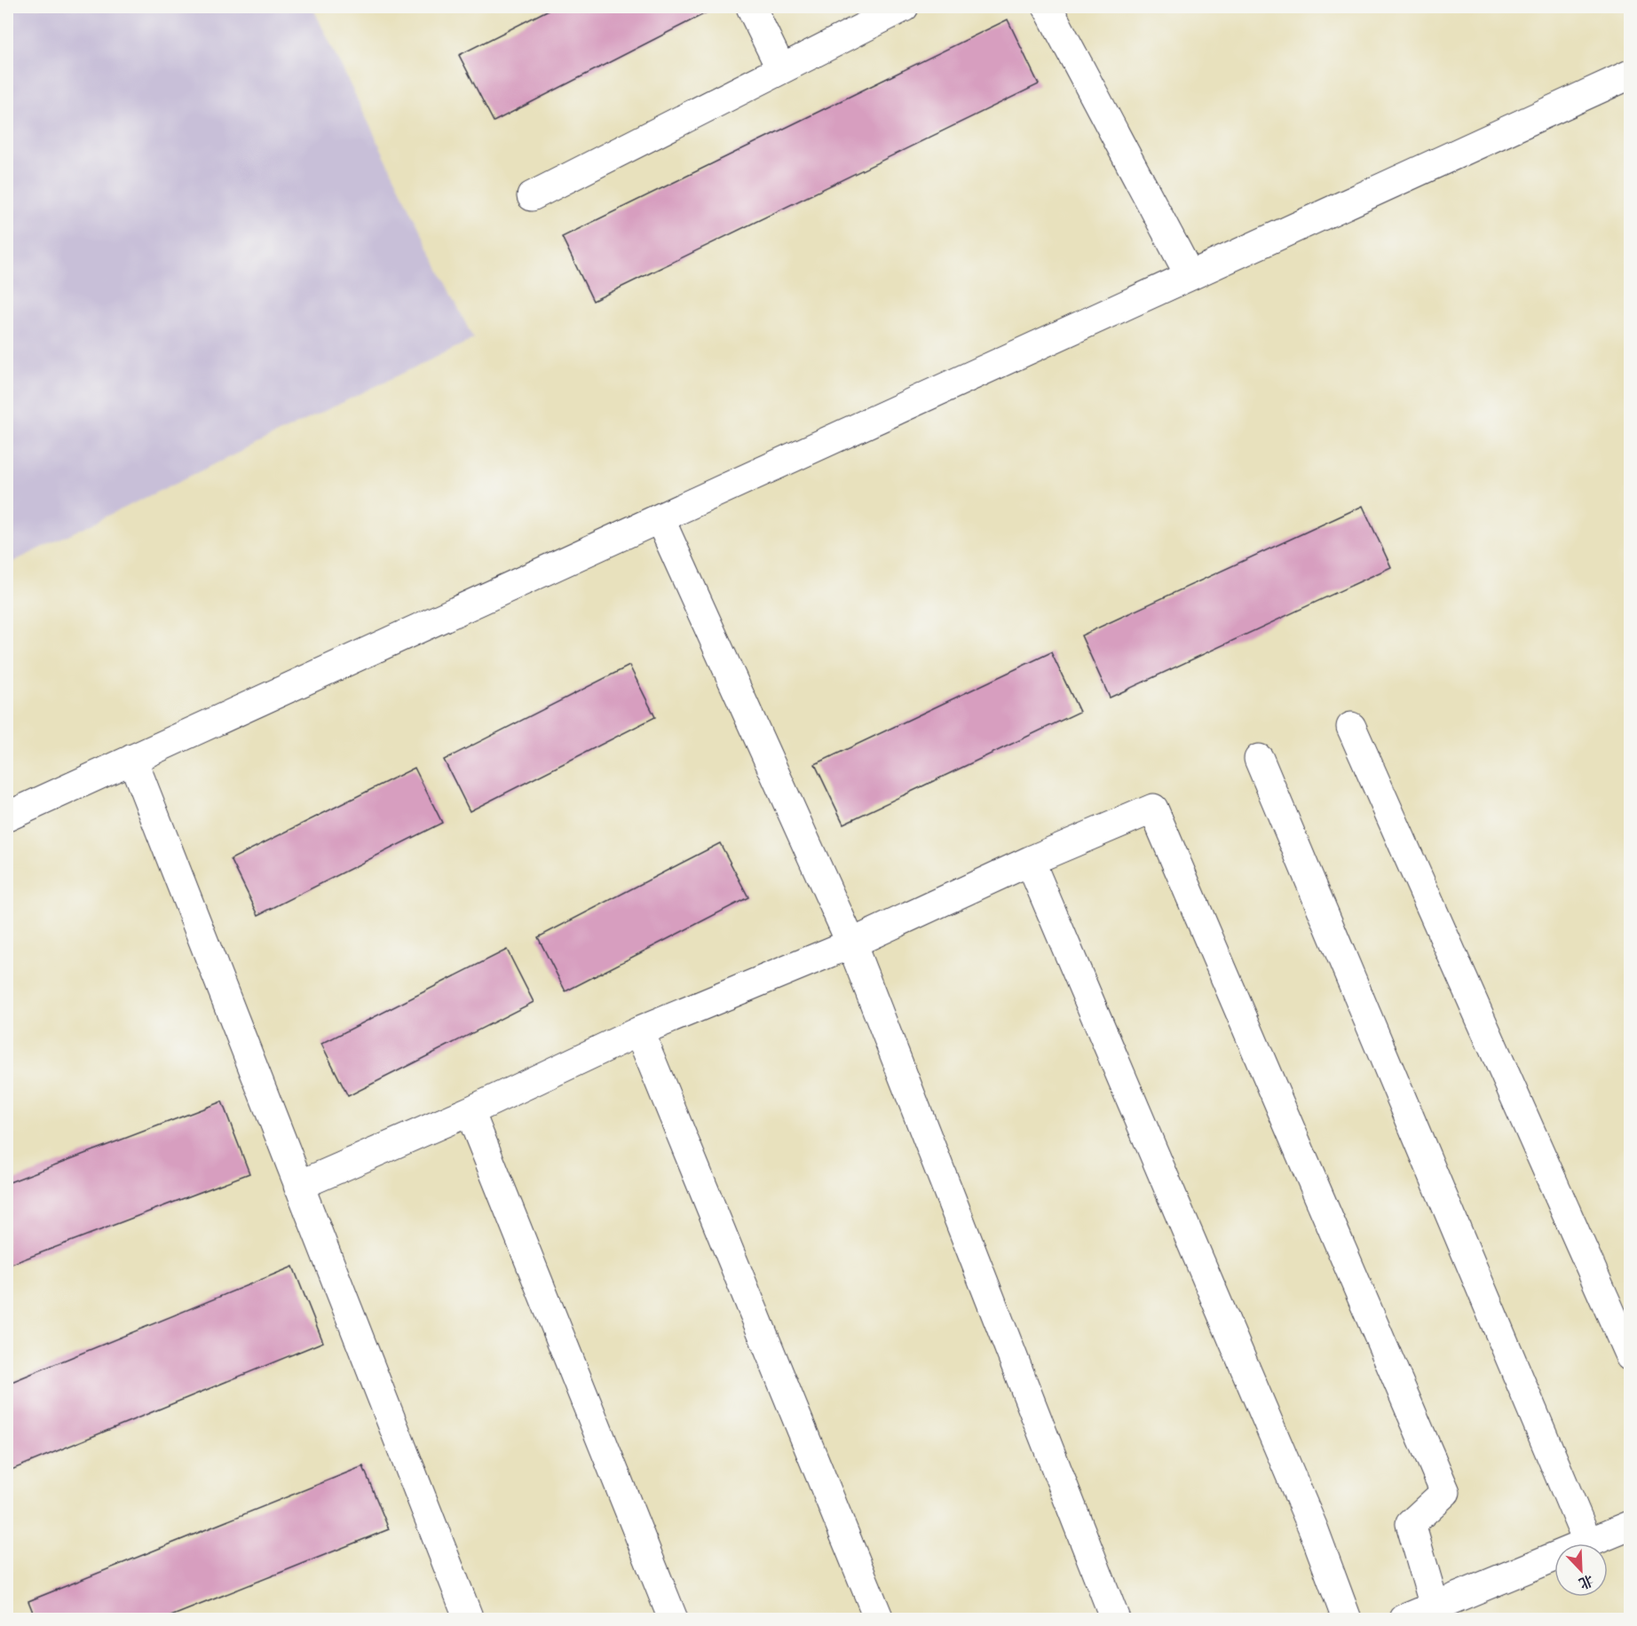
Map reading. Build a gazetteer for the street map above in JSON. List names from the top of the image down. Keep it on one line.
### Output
{"north":"bottom right"}
